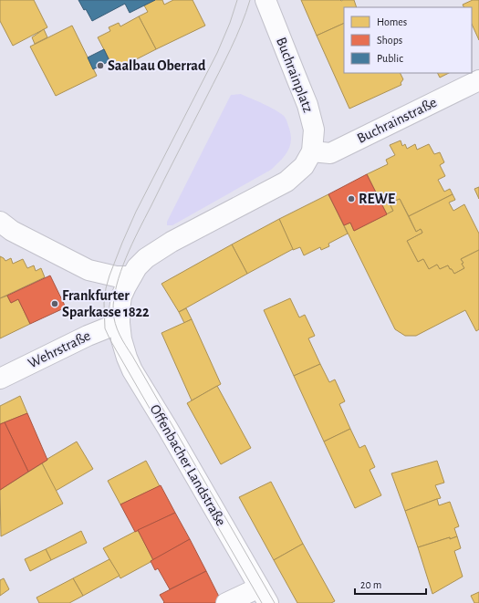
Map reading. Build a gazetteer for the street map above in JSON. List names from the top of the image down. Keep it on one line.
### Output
{"streets":{"main road":["Buchrainplatz","Buchrainstraße","Wehrstraße","Offenbacher Landstraße"]},"crossings":[["Buchrainplatz","Buchrainstraße"],["Wehrstraße","Offenbacher Landstraße"]],"places":["Saalbau Oberrad","REWE","Frankfurter Sparkasse 1822"],"legend":["Homes","Shops","Public"],"scale_bar":"20 m"}
